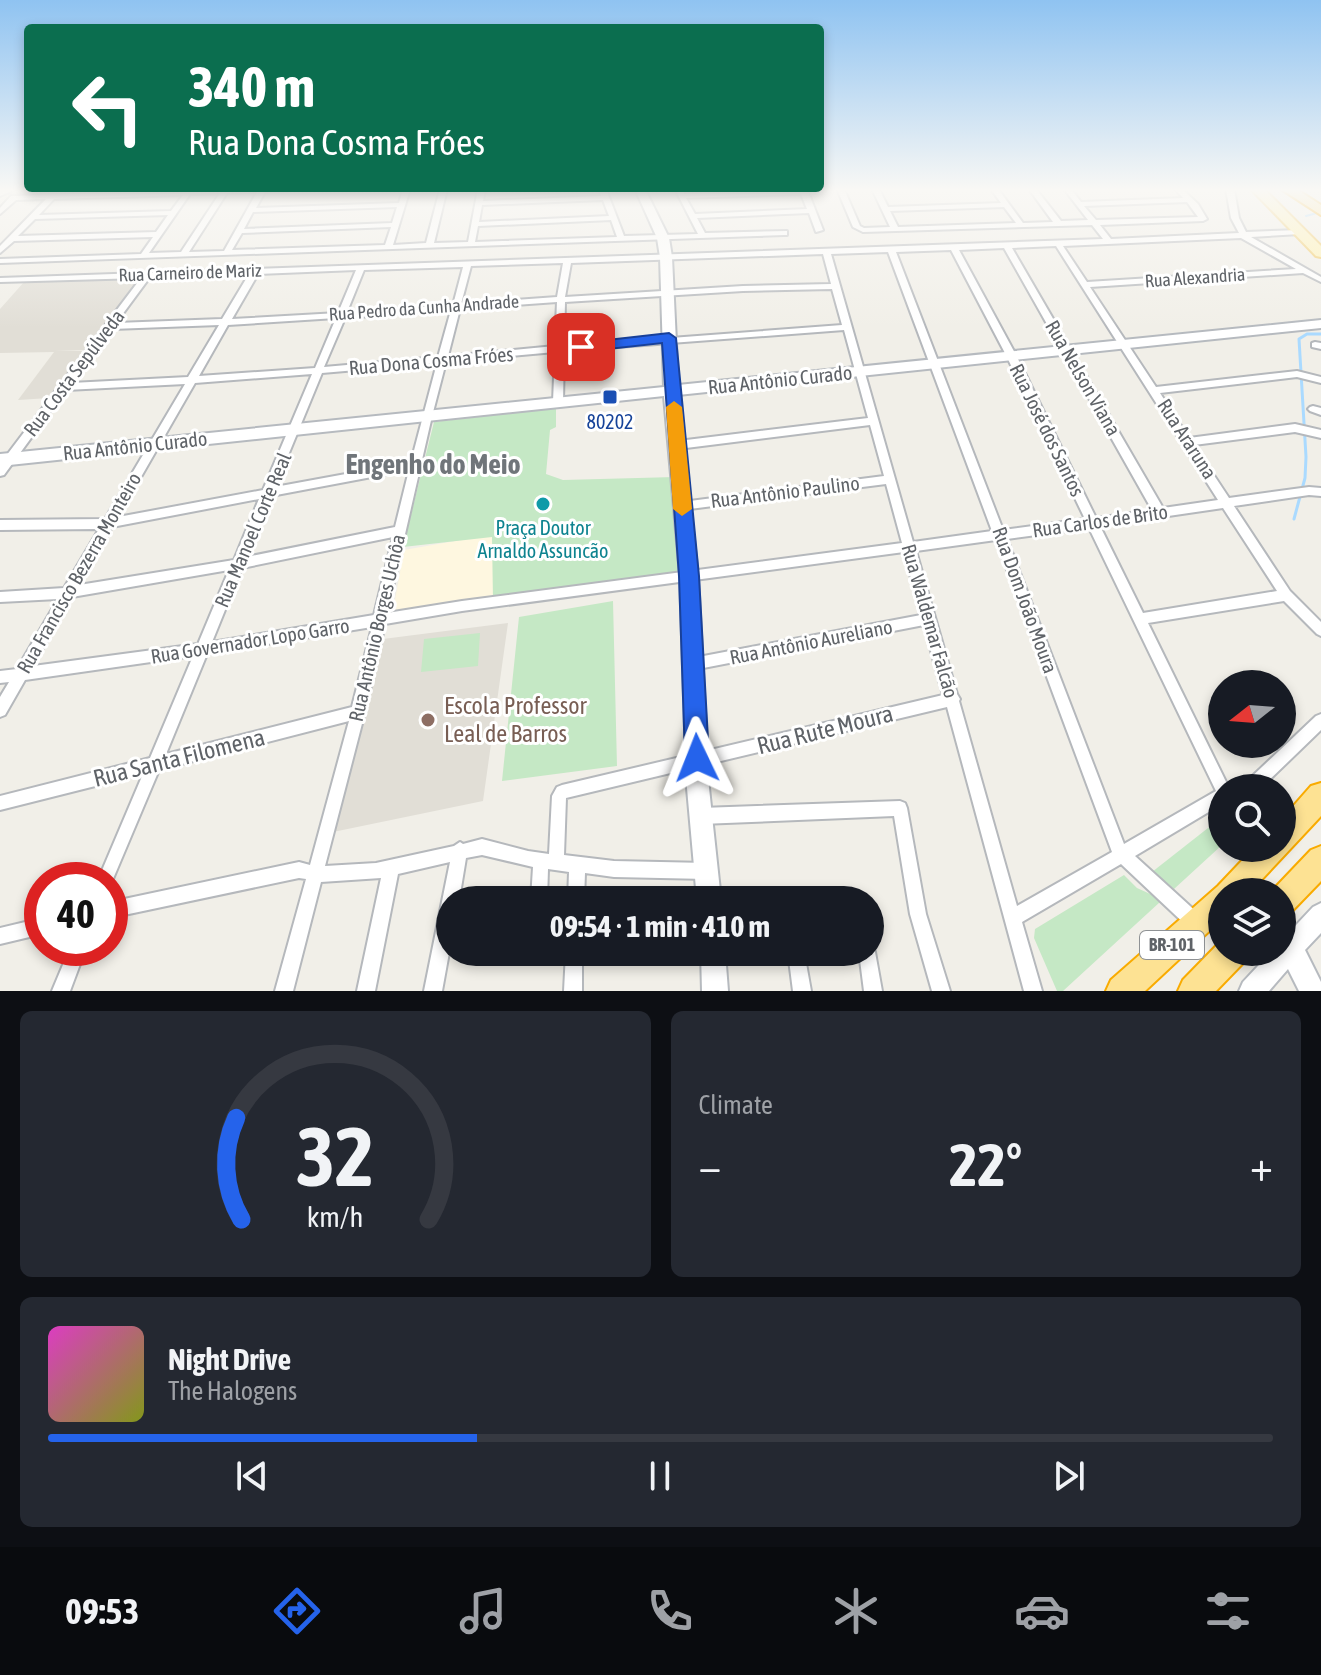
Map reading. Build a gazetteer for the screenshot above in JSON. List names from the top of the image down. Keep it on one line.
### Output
{"streets":{"highway":["BR-101"],"street":["Rua Carneiro de Mariz","Rua Alexandria","Rua Pedro da Cunha Andrade","Rua Dona Cosma Fróes","Rua Costa Sepúlveda","Rua Nelson Viana","Rua Antônio Curado","Rua José dos Santos","Rua Araruna","Rua Antônio Paulino","Rua Carlos de Brito","Rua Manoel Corte Real","Rua Francisco Bezerra Monteiro","Rua Dom João Moura","Rua Waldemar Falcão","Rua Antônio Borges Uchôa","Rua Governador Lopo Garro","Rua Antônio Aureliano","Rua Rute Moura","Rua Santa Filomena"]},"crossings":[["Rua Carneiro de Mariz","Rua Costa Sepúlveda"],["Rua Carneiro de Mariz","Rua Nelson Viana"],["Rua Carneiro de Mariz","Rua José dos Santos"],["Rua Carneiro de Mariz","Rua Araruna"],["Rua Carneiro de Mariz","Rua Manoel Corte Real"],["Rua Carneiro de Mariz","Rua Francisco Bezerra Monteiro"],["Rua Carneiro de Mariz","Rua Dom João Moura"],["Rua Carneiro de Mariz","Rua Waldemar Falcão"],["Rua Carneiro de Mariz","Rua Antônio Borges Uchôa"],["Rua Alexandria","Rua Araruna"],["Rua Pedro da Cunha Andrade","Rua Costa Sepúlveda"],["Rua Pedro da Cunha Andrade","Rua Manoel Corte Real"],["Rua Pedro da Cunha Andrade","Rua Francisco Bezerra Monteiro"],["Rua Pedro da Cunha Andrade","Rua Waldemar Falcão"],["Rua Pedro da Cunha Andrade","Rua Antônio Borges Uchôa"],["Rua Dona Cosma Fróes","Rua Costa Sepúlveda"],["Rua Dona Cosma Fróes","Rua Manoel Corte Real"],["Rua Dona Cosma Fróes","Rua Francisco Bezerra Monteiro"],["Rua Dona Cosma Fróes","Rua Waldemar Falcão"],["Rua Dona Cosma Fróes","Rua Antônio Borges Uchôa"],["Rua Costa Sepúlveda","Rua Antônio Curado"],["Rua Nelson Viana","Rua Antônio Curado"],["Rua Nelson Viana","Rua Carlos de Brito"],["Rua Antônio Curado","Rua José dos Santos"],["Rua Antônio Curado","Rua Araruna"],["Rua Antônio Curado","Rua Manoel Corte Real"],["Rua Antônio Curado","Rua Francisco Bezerra Monteiro"],["Rua Antônio Curado","Rua Dom João Moura"],["Rua Antônio Curado","Rua Waldemar Falcão"],["Rua Antônio Curado","Rua Antônio Borges Uchôa"],["Rua José dos Santos","Rua Carlos de Brito"],["Rua Araruna","Rua Carlos de Brito"],["Rua Antônio Paulino","Rua Waldemar Falcão"],["Rua Carlos de Brito","Rua Dom João Moura"],["Rua Carlos de Brito","Rua Waldemar Falcão"],["Rua Carlos de Brito","Rua Governador Lopo Garro"],["Rua Manoel Corte Real","Rua Governador Lopo Garro"],["Rua Manoel Corte Real","Rua Santa Filomena"],["Rua Francisco Bezerra Monteiro","Rua Governador Lopo Garro"],["Rua Dom João Moura","BR-101"],["Rua Waldemar Falcão","Rua Antônio Aureliano"],["Rua Waldemar Falcão","Rua Rute Moura"],["Rua Antônio Borges Uchôa","Rua Governador Lopo Garro"],["Rua Antônio Borges Uchôa","Rua Santa Filomena"]],"districts":["Engenho do Meio"],"places":{"transit":["80202"],"other":["Praça Doutor Arnaldo Assuncão","Escola Professor Leal de Barros"]},"north":"left","page":{"turn":["340 m","Rua Dona Cosma Fróes"],"limit":"40","trip":"09:54 · 1 min · 410 m","tile":"Climate","heat":["−","22°","+"],"song":["Night Drive","The Halogens"],"tabs":"09:53","gauge":["32","km/h"]}}
